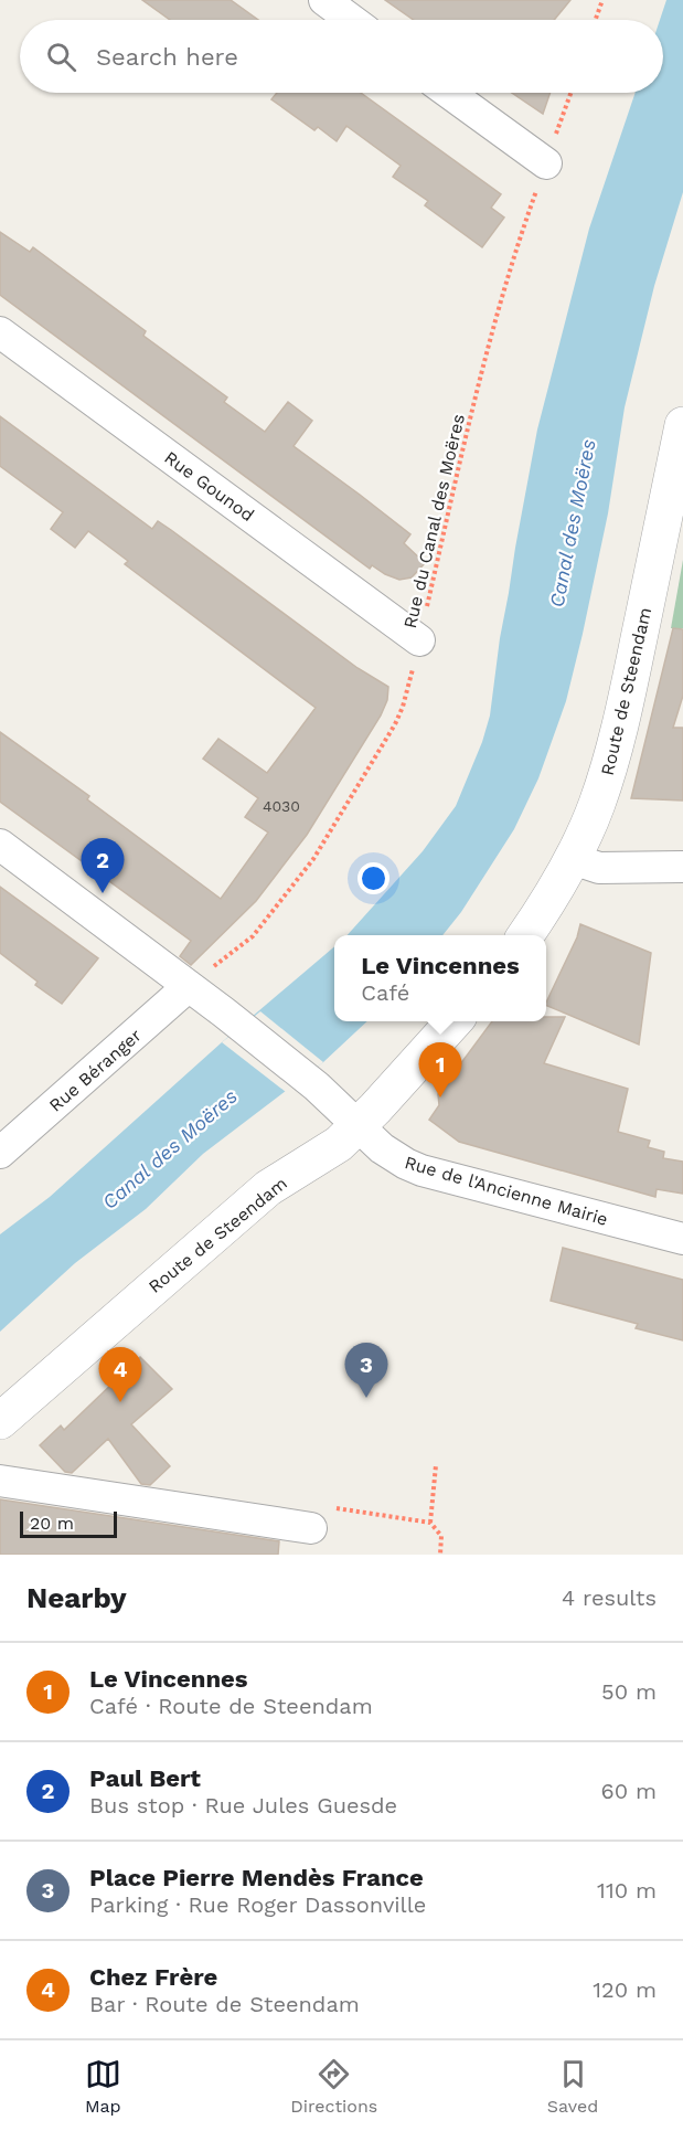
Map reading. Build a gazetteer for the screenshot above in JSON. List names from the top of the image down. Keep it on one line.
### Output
{"streets":{"street":["Rue Gounod","Route de Steendam","Rue Béranger","Rue de l'Ancienne Mairie"],"path":["Rue du Canal des Moëres"]},"crossings":[["Rue Gounod","Rue du Canal des Moëres"],["Rue du Canal des Moëres","Rue Béranger"],["Rue du Canal des Moëres","Rue de l'Ancienne Mairie"],["Route de Steendam","Rue de l'Ancienne Mairie"],["Rue Béranger","Rue de l'Ancienne Mairie"]],"water":["Canal des Moëres"],"house_numbers":["4030"],"scale_bar":"20 m","page":{"search":"Search here","pins":["2","1","3","4"],"popup":["Le Vincennes","Café"],"scale":"20 m","heading":["Nearby","4 results"],"list":[{"mark":"1","name":"Le Vincennes","note":"Café · Route de Steendam","value":"50 m"},{"mark":"2","name":"Paul Bert","note":"Bus stop · Rue Jules Guesde","value":"60 m"},{"mark":"3","name":"Place Pierre Mendès France","note":"Parking · Rue Roger Dassonville","value":"110 m"},{"mark":"4","name":"Chez Frère","note":"Bar · Route de Steendam","value":"120 m"}],"nav":["Map","Directions","Saved"]}}
